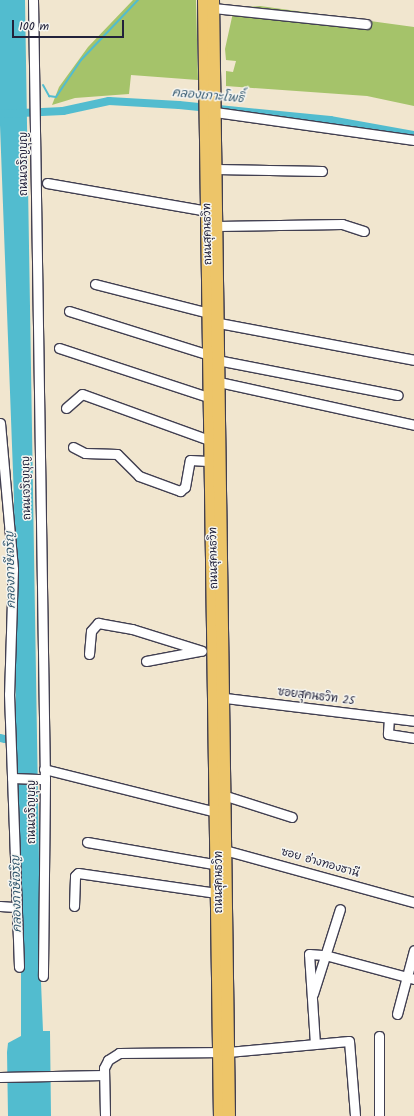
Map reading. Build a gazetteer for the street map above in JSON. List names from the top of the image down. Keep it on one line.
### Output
{"streets":{"main road":["ถนนสุคนธวิท"],"street":["ถนนเจริญบุญ","ซอยสุคนธวิท 25","ซอย อ่างทองธานี"]},"crossings":[["ถนนสุคนธวิท","ซอยสุคนธวิท 25"],["ถนนสุคนธวิท","ซอย อ่างทองธานี"]],"water":["คลองเกาะโพธิ์","คลองภาษีเจริญ"],"scale_bar":"100 m"}
